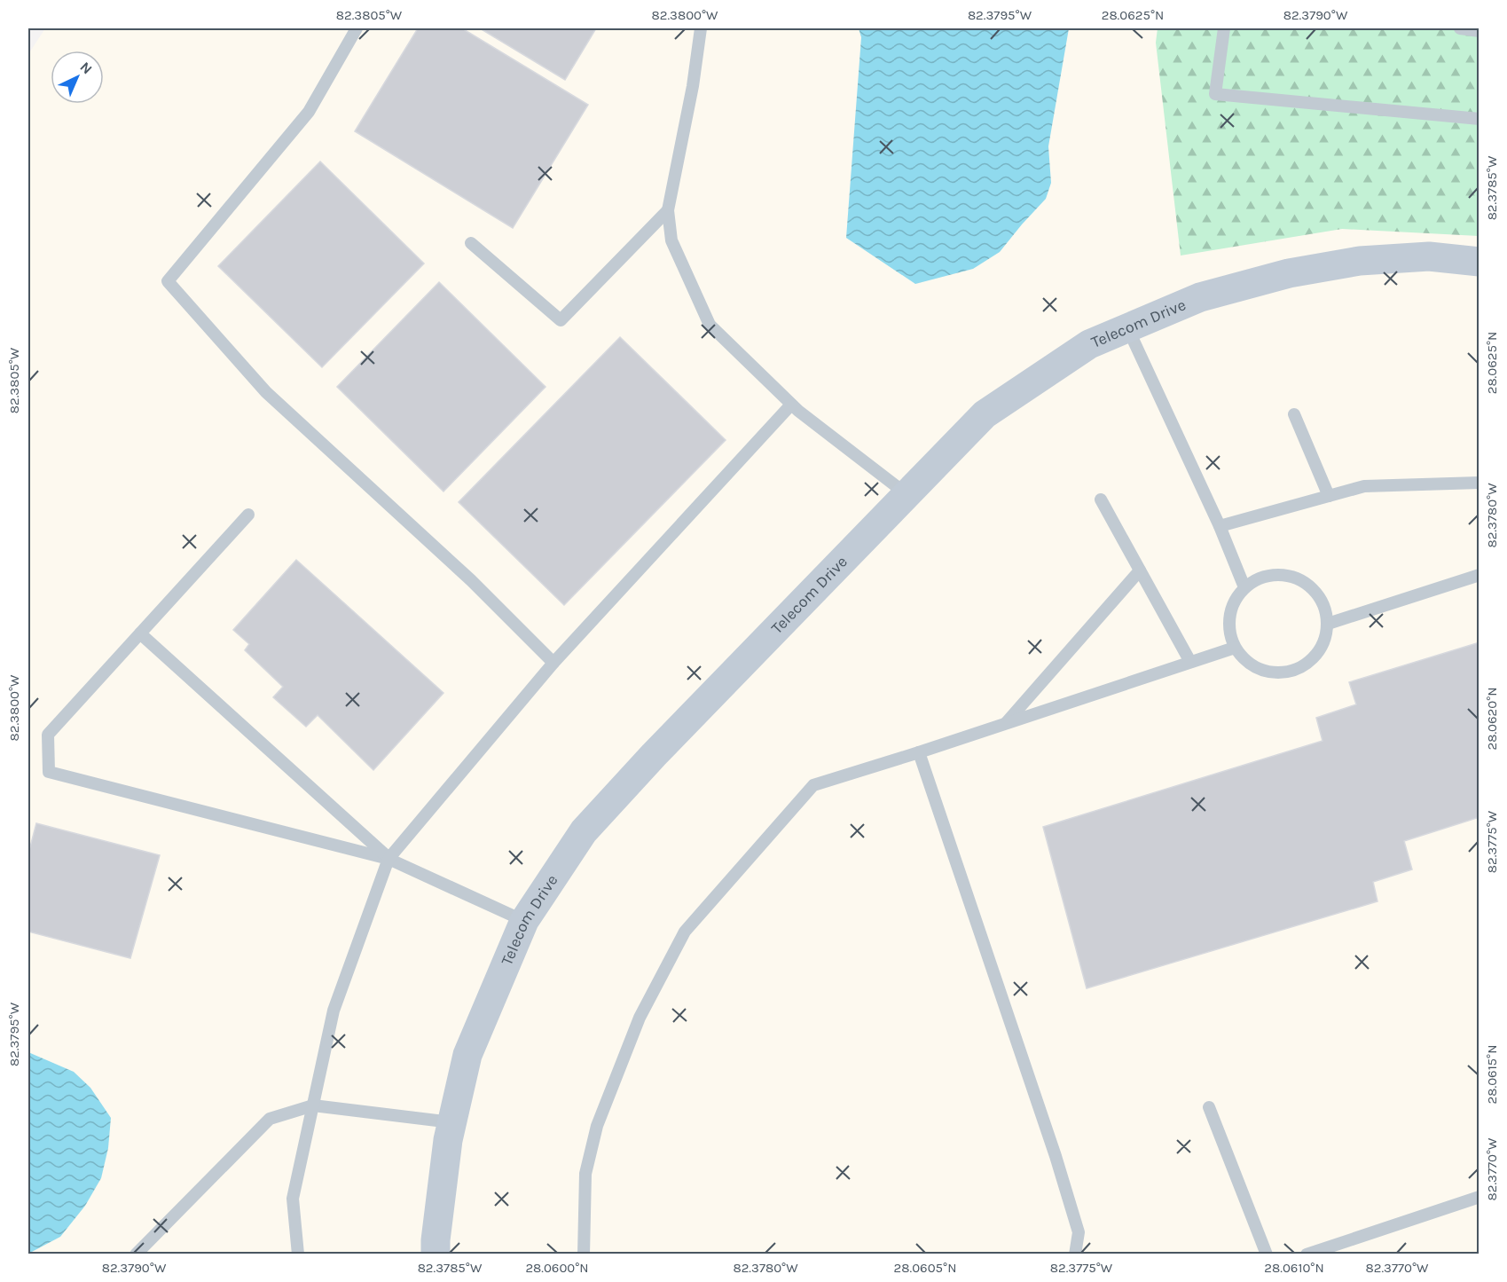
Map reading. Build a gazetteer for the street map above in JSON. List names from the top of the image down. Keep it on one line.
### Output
{"streets":{"street":["Telecom Drive"]},"north":"top right","coordinates":["82.3805°W","82.3800°W","82.3795°W","28.0625°N","82.3790°W","82.3785°W","82.3780°W","28.0620°N","82.3775°W","28.0615°N","82.3770°W","28.0600°N","28.0605°N","28.0610°N"]}
